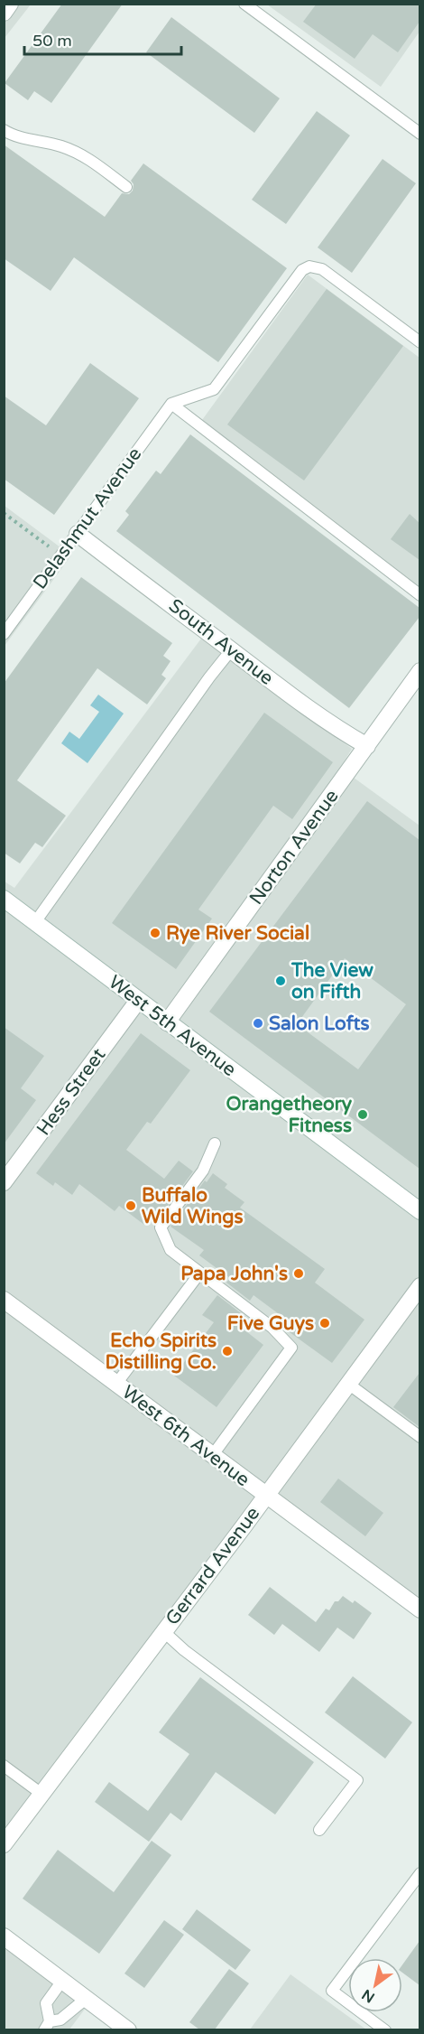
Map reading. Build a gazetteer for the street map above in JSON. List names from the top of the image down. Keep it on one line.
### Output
{"streets":{"street":["South Avenue","Norton Avenue","West 5th Avenue","Hess Street","West 6th Avenue","Gerrard Avenue"],"lane":["Delashmut Avenue"]},"crossings":[["Delashmut Avenue","South Avenue"],["South Avenue","Norton Avenue"],["Norton Avenue","West 5th Avenue"],["West 5th Avenue","Hess Street"],["West 6th Avenue","Gerrard Avenue"]],"places":["Rye River Social","The View on Fifth","Salon Lofts","Orangetheory Fitness","Buffalo Wild Wings","Papa John's","Five Guys","Echo Spirits Distilling Co."],"scale_bar":"50 m","north":"bottom left"}
